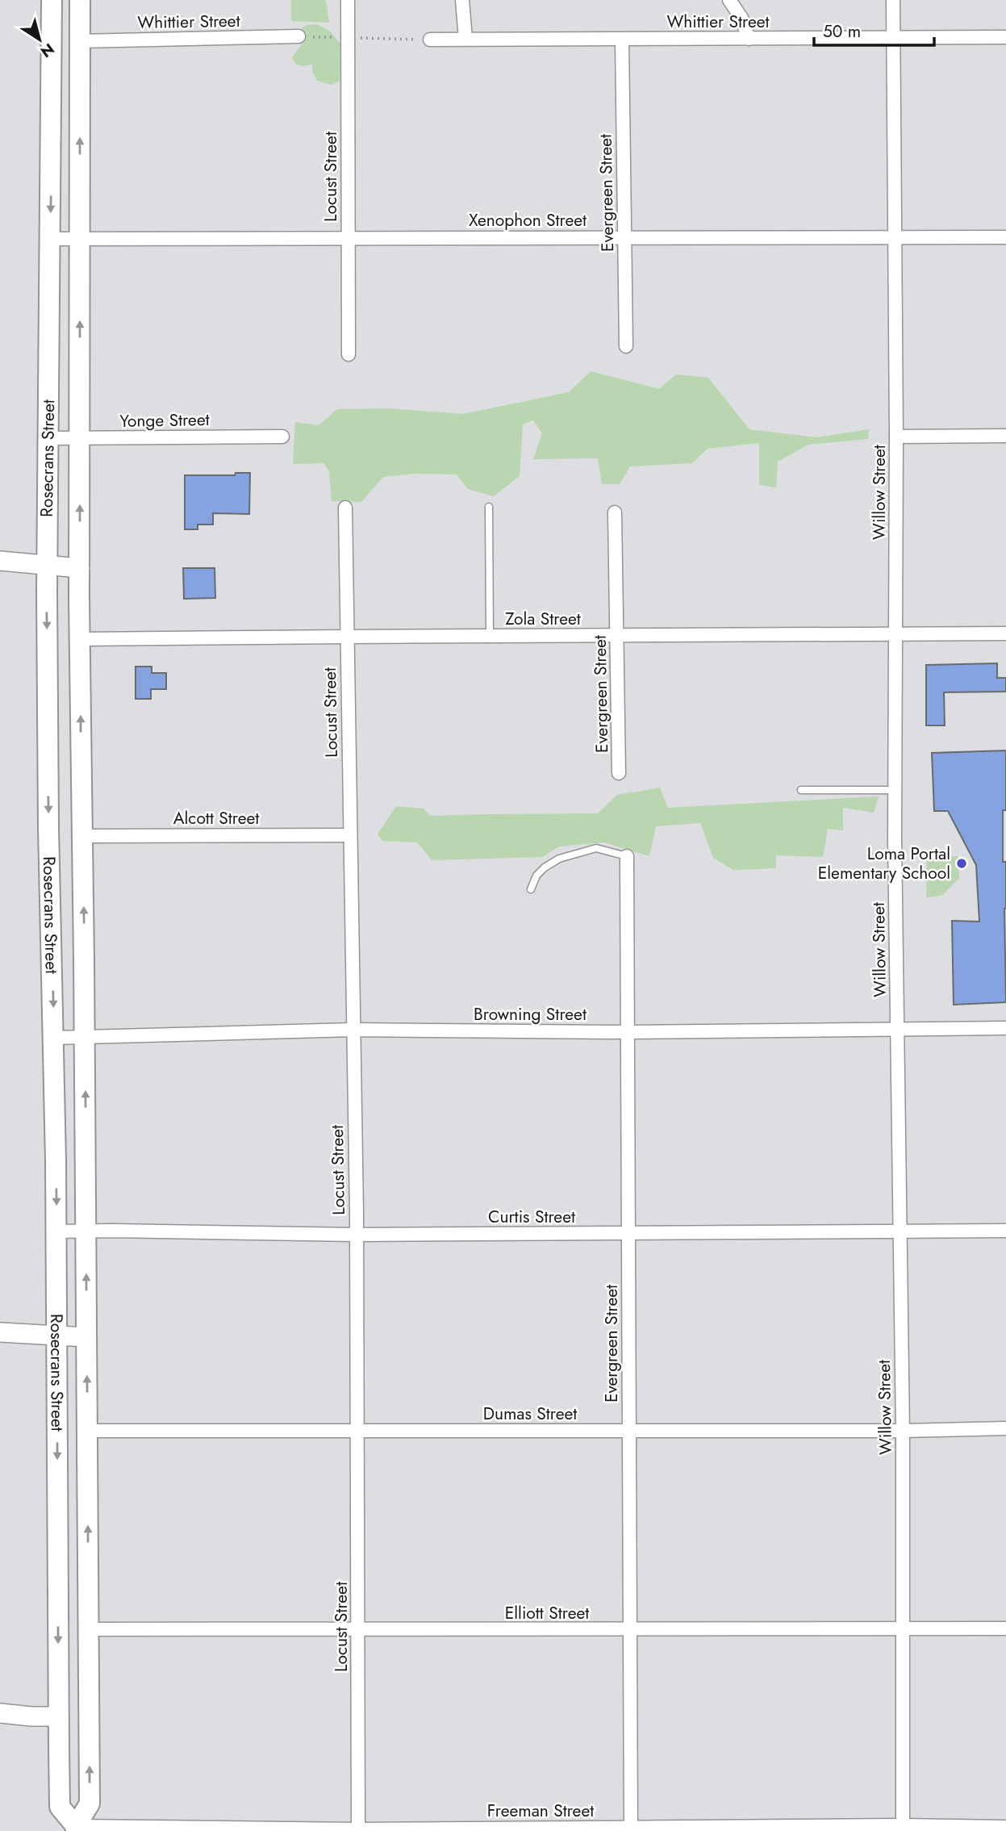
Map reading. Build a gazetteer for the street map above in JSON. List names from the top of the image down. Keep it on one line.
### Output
{"streets":{"main road":["Rosecrans Street"],"street":["Whittier Street","Locust Street","Evergreen Street","Xenophon Street","Yonge Street","Willow Street","Zola Street","Alcott Street","Browning Street","Curtis Street","Dumas Street","Elliott Street","Freeman Street"]},"crossings":[["Whittier Street","Evergreen Street"],["Whittier Street","Rosecrans Street"],["Whittier Street","Willow Street"],["Locust Street","Xenophon Street"],["Locust Street","Zola Street"],["Locust Street","Alcott Street"],["Locust Street","Browning Street"],["Locust Street","Curtis Street"],["Locust Street","Dumas Street"],["Locust Street","Elliott Street"],["Locust Street","Freeman Street"],["Evergreen Street","Xenophon Street"],["Evergreen Street","Zola Street"],["Evergreen Street","Browning Street"],["Evergreen Street","Curtis Street"],["Evergreen Street","Dumas Street"],["Evergreen Street","Elliott Street"],["Evergreen Street","Freeman Street"],["Xenophon Street","Rosecrans Street"],["Xenophon Street","Willow Street"],["Yonge Street","Rosecrans Street"],["Rosecrans Street","Zola Street"],["Rosecrans Street","Alcott Street"],["Rosecrans Street","Browning Street"],["Rosecrans Street","Curtis Street"],["Rosecrans Street","Dumas Street"],["Rosecrans Street","Elliott Street"],["Rosecrans Street","Freeman Street"],["Willow Street","Zola Street"],["Willow Street","Browning Street"],["Willow Street","Curtis Street"],["Willow Street","Dumas Street"],["Willow Street","Elliott Street"],["Willow Street","Freeman Street"]],"places":["Loma Portal Elementary School"],"scale_bar":"50 m","north":"bottom right"}
